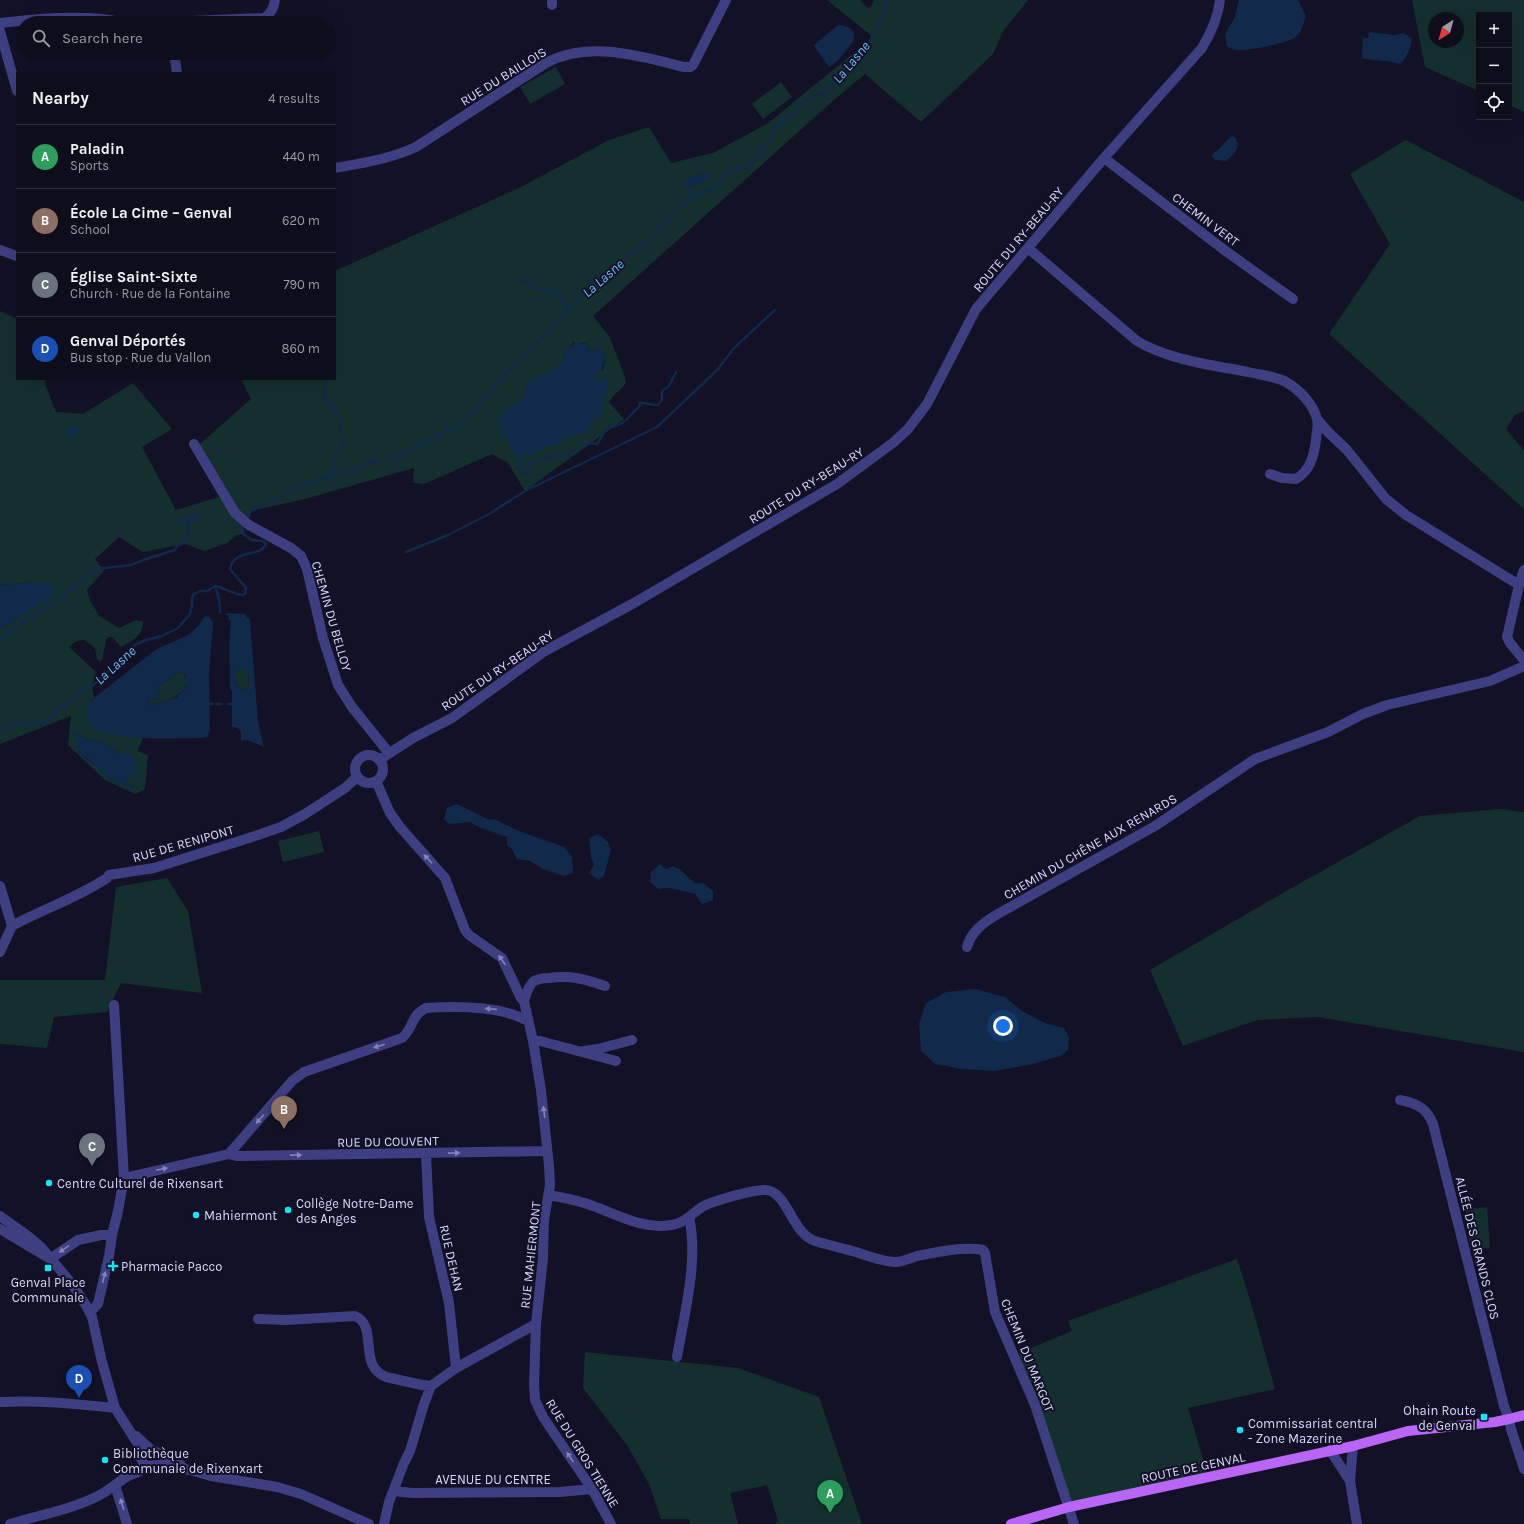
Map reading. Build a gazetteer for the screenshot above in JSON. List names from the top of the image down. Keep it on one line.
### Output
{"streets":{"main road":["ROUTE DE GENVAL"],"street":["RUE DU BAILLOIS","CHEMIN VERT","ROUTE DU RY-BEAU-RY","CHEMIN DU BELLOY","RUE DE RENIPONT","CHEMIN DU CHÊNE AUX RENARDS","RUE DU COUVENT","ALLÉE DES GRANDS CLOS","RUE MAHIERMONT","RUE DEHAN","CHEMIN DU MARGOT","RUE DU GROS TIENNE","AVENUE DU CENTRE"]},"crossings":[["CHEMIN VERT","ROUTE DU RY-BEAU-RY"],["ROUTE DU RY-BEAU-RY","CHEMIN DU BELLOY"],["ROUTE DU RY-BEAU-RY","RUE DE RENIPONT"],["ROUTE DU RY-BEAU-RY","RUE MAHIERMONT"],["RUE DE RENIPONT","RUE MAHIERMONT"],["RUE DU COUVENT","RUE MAHIERMONT"],["RUE DU COUVENT","RUE DEHAN"],["ALLÉE DES GRANDS CLOS","ROUTE DE GENVAL"],["RUE MAHIERMONT","RUE DEHAN"],["RUE MAHIERMONT","RUE DU GROS TIENNE"],["CHEMIN DU MARGOT","ROUTE DE GENVAL"],["RUE DU GROS TIENNE","AVENUE DU CENTRE"]],"one_way":["RUE DU COUVENT","RUE MAHIERMONT","RUE DU GROS TIENNE"],"water":["La Lasne"],"places":{"other":["Centre Culturel de Rixensart","Collège Notre-Dame des Anges","Mahiermont","Commissariat central - Zone Mazerine","Bibliothèque Communale de Rixenxart"],"health":["Pharmacie Pacco"],"transit":["Genval Place Communale","Ohain Route de Genval"]},"north":"bottom left","page":{"map_buttons":["+","−"],"search":"Search here","heading":["Nearby","4 results"],"list":[{"mark":"A","name":"Paladin","note":"Sports","value":"440 m"},{"mark":"B","name":"École La Cime – Genval","note":"School","value":"620 m"},{"mark":"C","name":"Église Saint-Sixte","note":"Church · Rue de la Fontaine","value":"790 m"},{"mark":"D","name":"Genval Déportés","note":"Bus stop · Rue du Vallon","value":"860 m"}],"pins":["B","C","D","A"]}}
